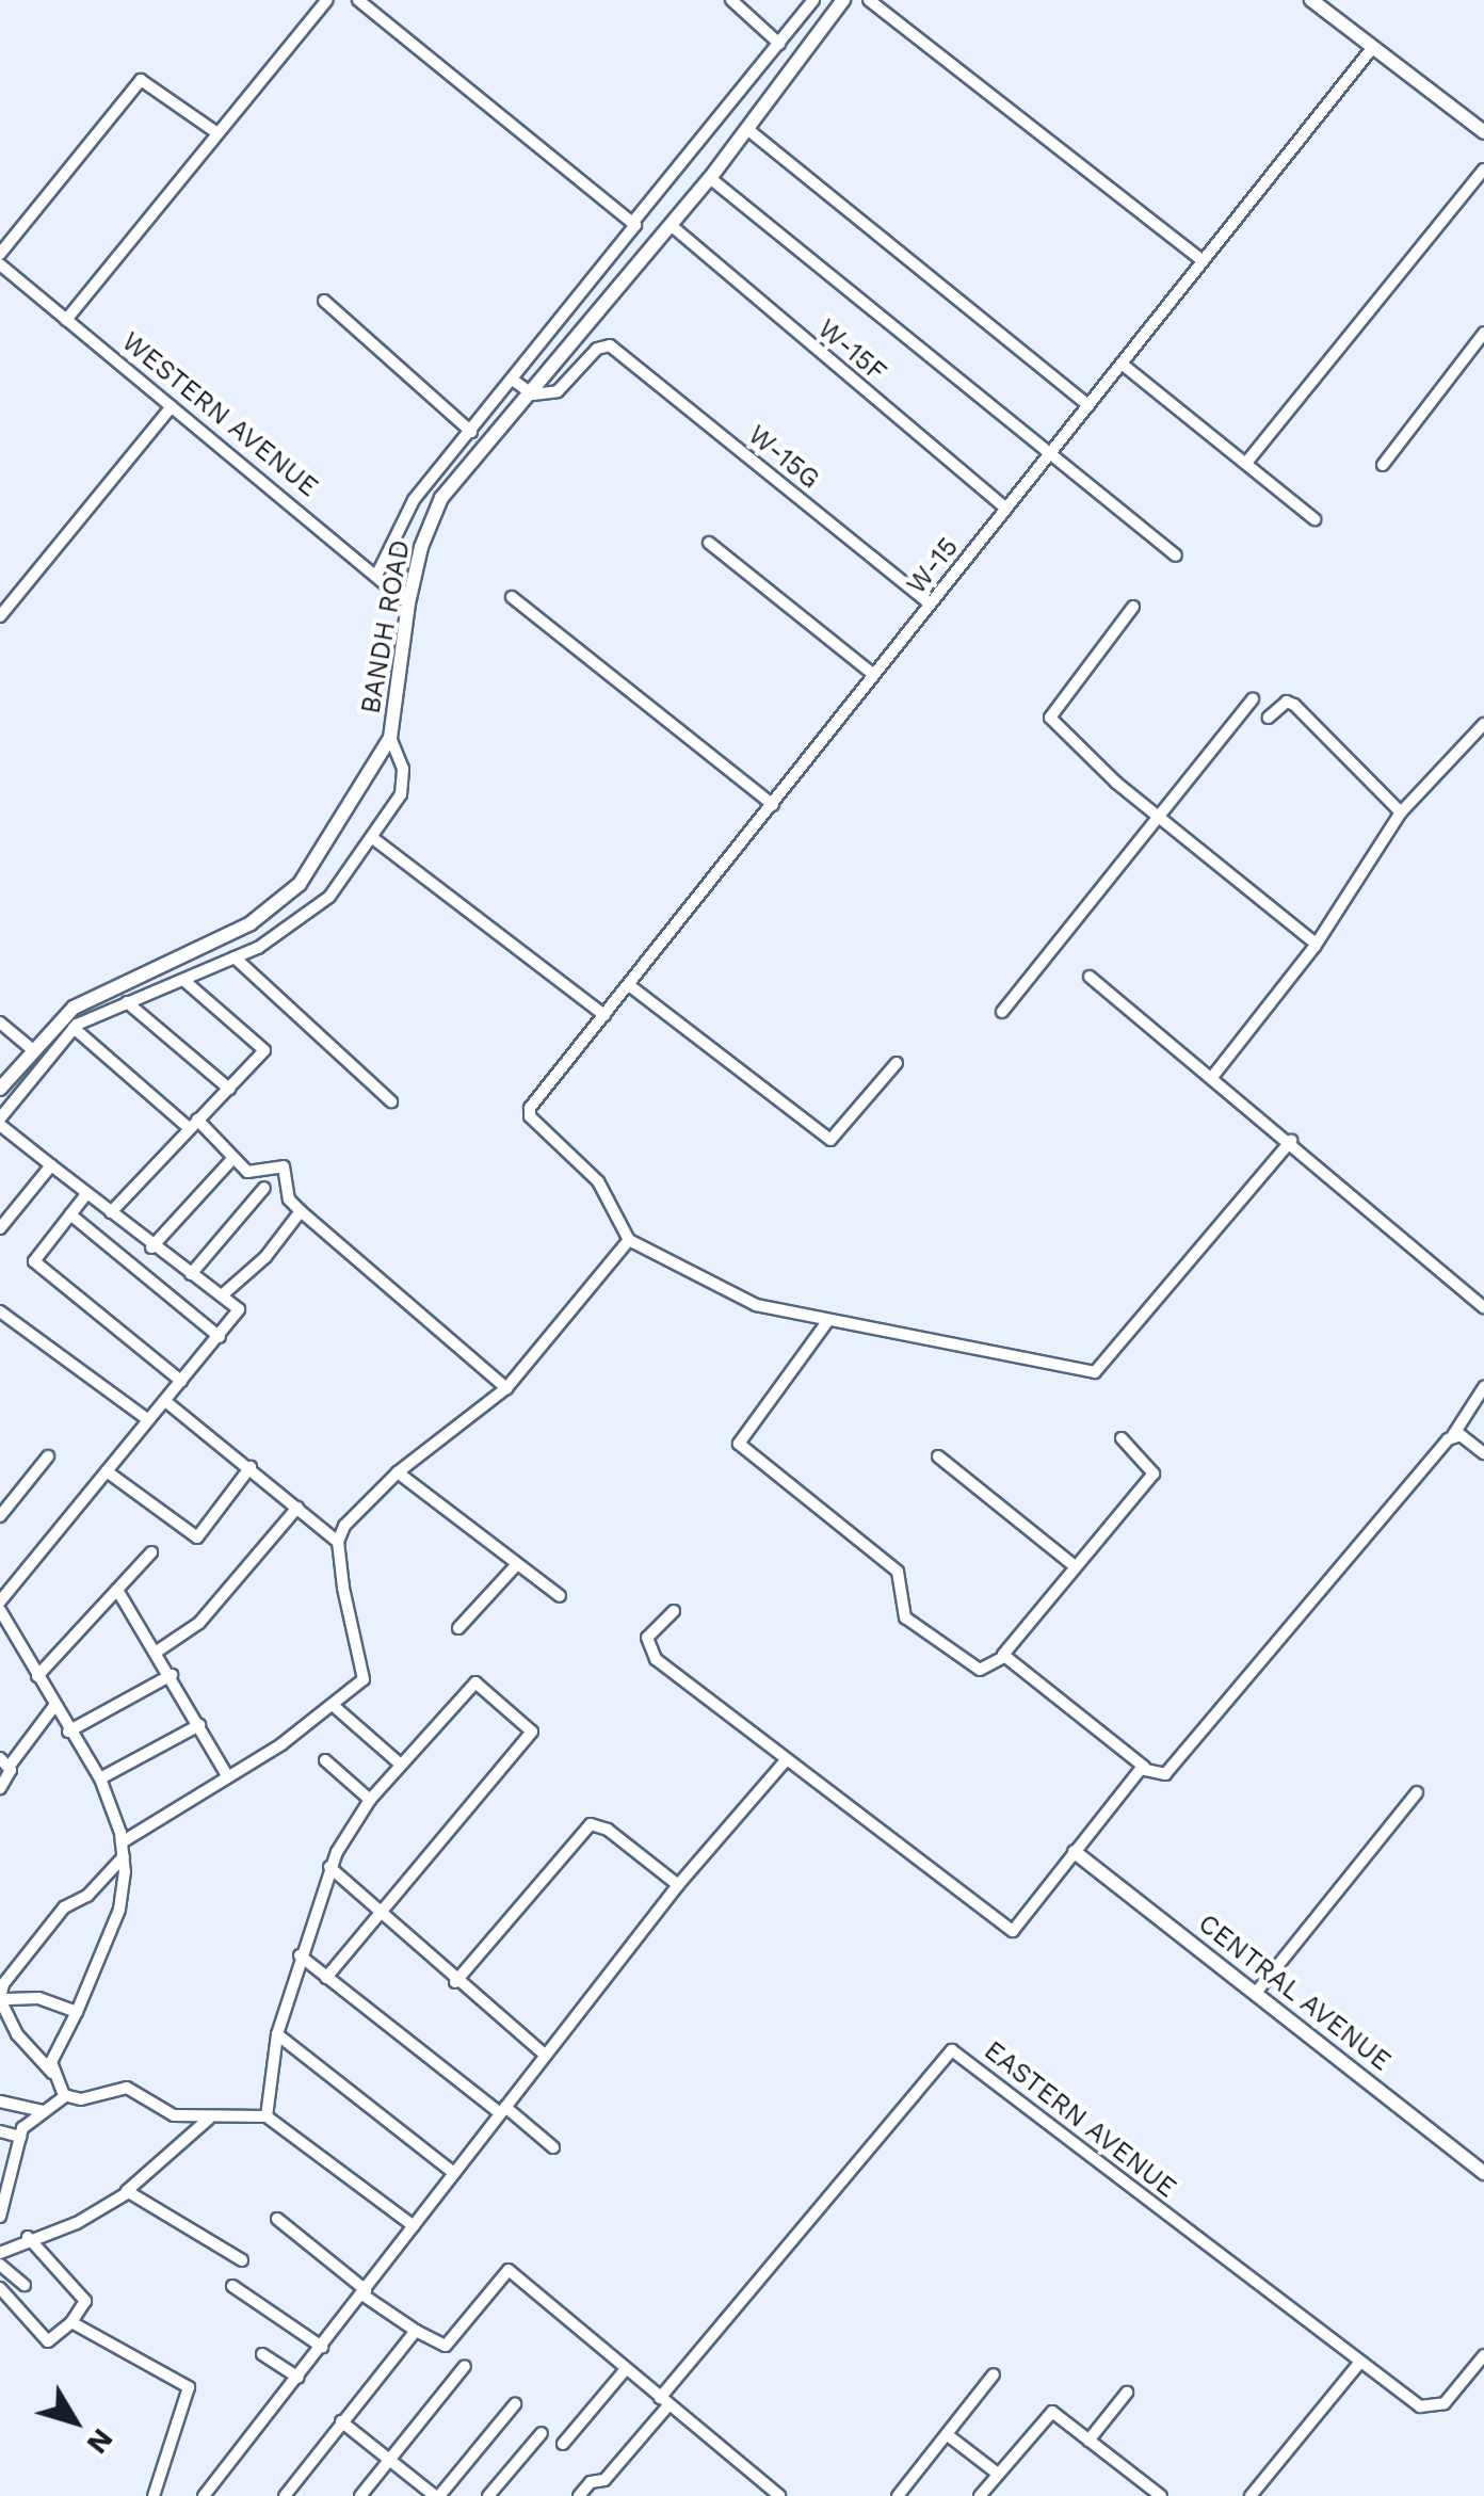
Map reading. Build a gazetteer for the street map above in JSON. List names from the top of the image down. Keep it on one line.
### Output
{"streets":{"street":["W-15F","WESTERN AVENUE","W-15G","W-15","BANDH ROAD","CENTRAL AVENUE","EASTERN AVENUE"]},"crossings":[["W-15F","W-15"],["W-15F","BANDH ROAD"],["WESTERN AVENUE","BANDH ROAD"],["W-15G","W-15"],["W-15G","BANDH ROAD"]],"north":"bottom right"}
